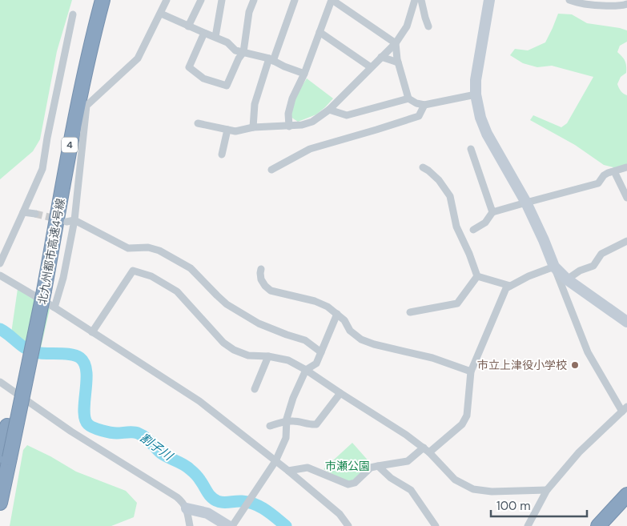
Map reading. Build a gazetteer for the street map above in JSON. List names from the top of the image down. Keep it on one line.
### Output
{"streets":{"highway":["4","北九州都市高速4号線"]},"water":["割子川"],"parks":["市瀬公園"],"places":["市立上津役小学校"],"scale_bar":"100 m"}
